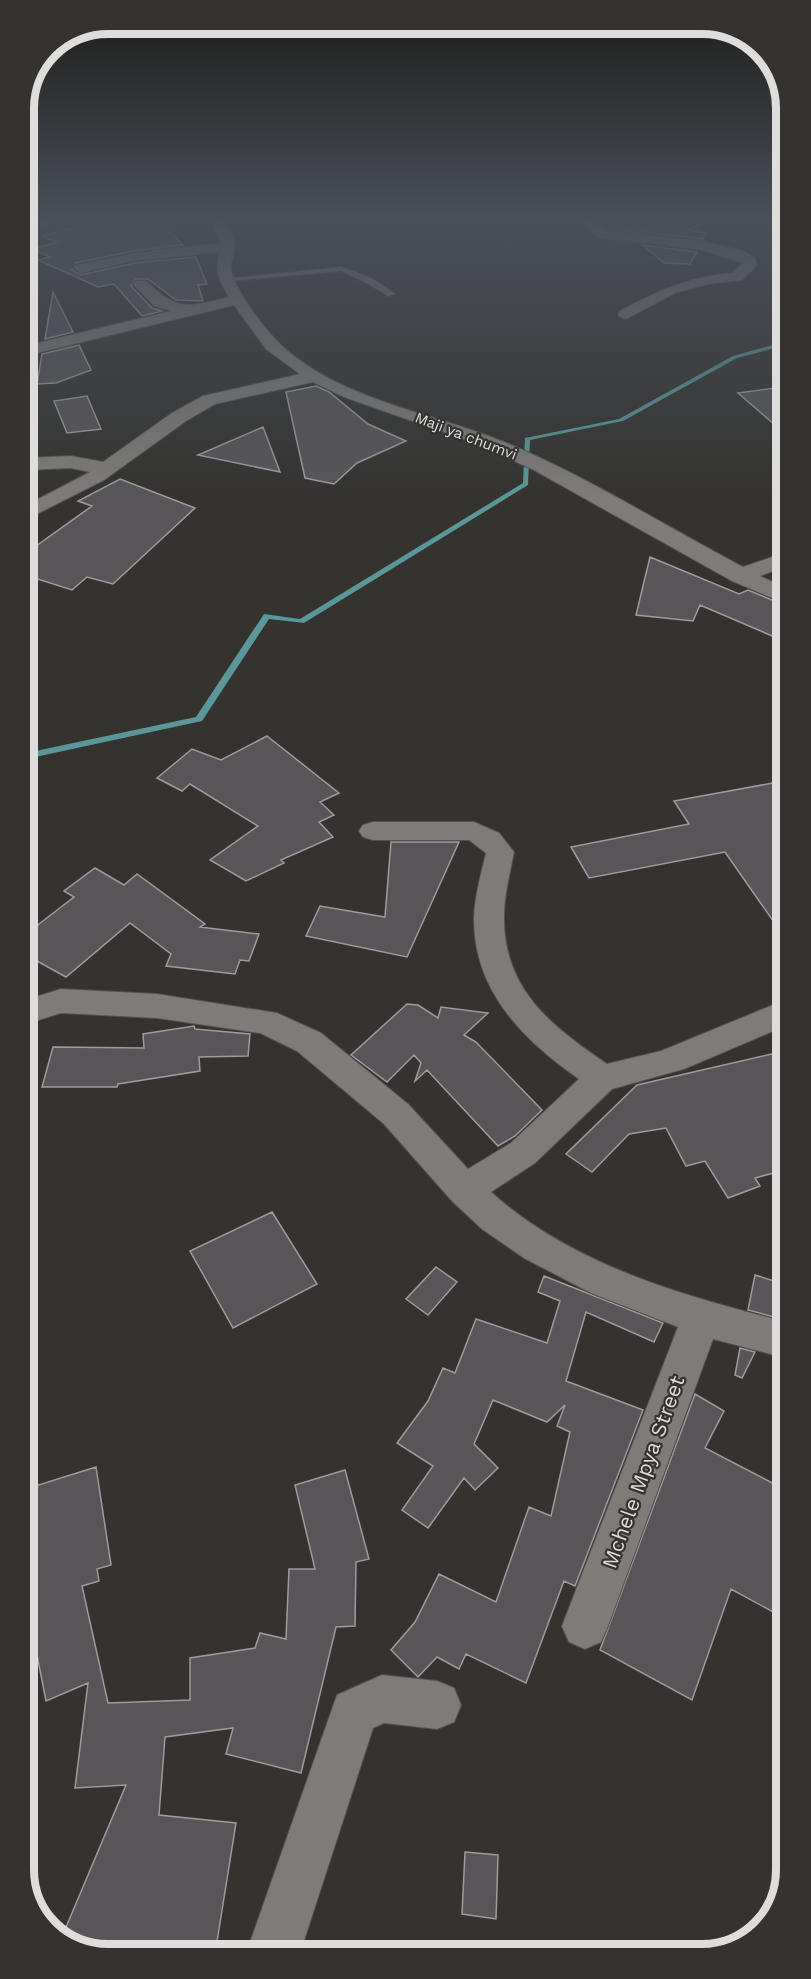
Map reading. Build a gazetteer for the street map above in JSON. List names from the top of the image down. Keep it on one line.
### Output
{"streets":{"street":["Maji ya chumvi","Mchele Mpya Street"]}}
